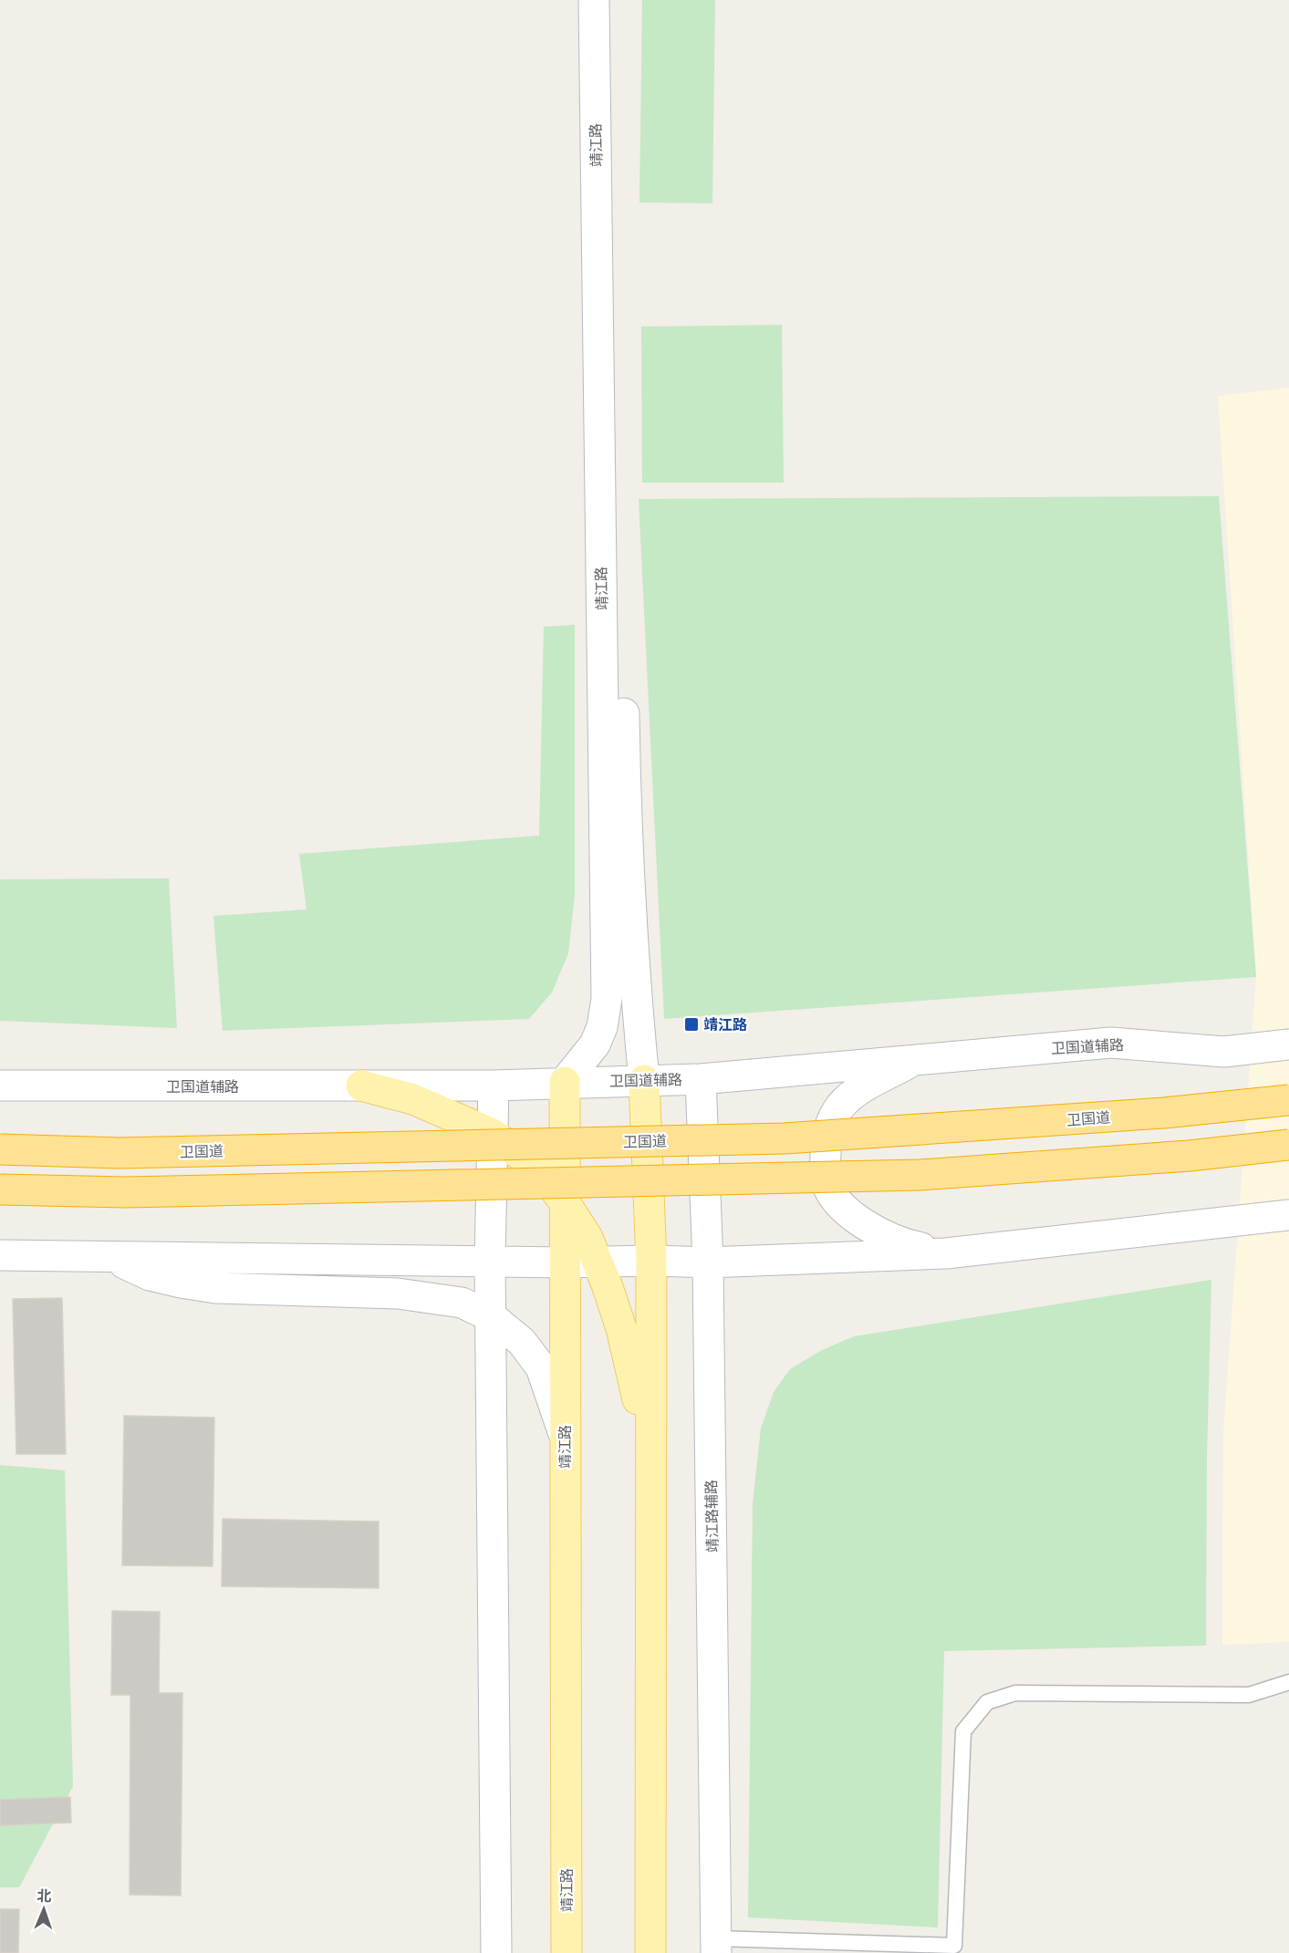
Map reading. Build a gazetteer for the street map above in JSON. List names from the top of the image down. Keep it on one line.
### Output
{"streets":{"highway":["卫国道"],"main road":["靖江路","卫国道辅路","靖江路辅路"]},"crossings":[["靖江路","卫国道辅路"],["卫国道辅路","靖江路辅路"]],"places":{"transit":["靖江路"]},"north":"top"}
